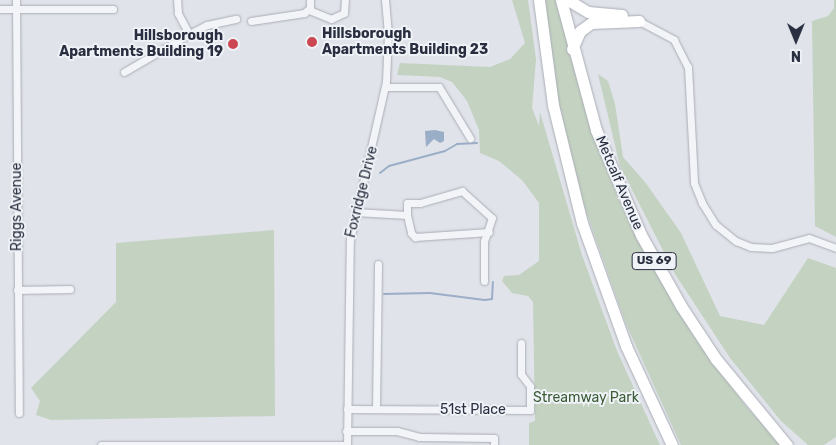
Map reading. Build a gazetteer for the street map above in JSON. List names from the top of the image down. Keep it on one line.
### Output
{"streets":{"highway":["Metcalf Avenue","US 69"],"street":["Foxridge Drive","Riggs Avenue","51st Place"]},"crossings":[["Foxridge Drive","51st Place"]],"parks":["Streamway Park"],"places":["Hillsborough Apartments Building 23","Hillsborough Apartments Building 19"],"north":"bottom"}
